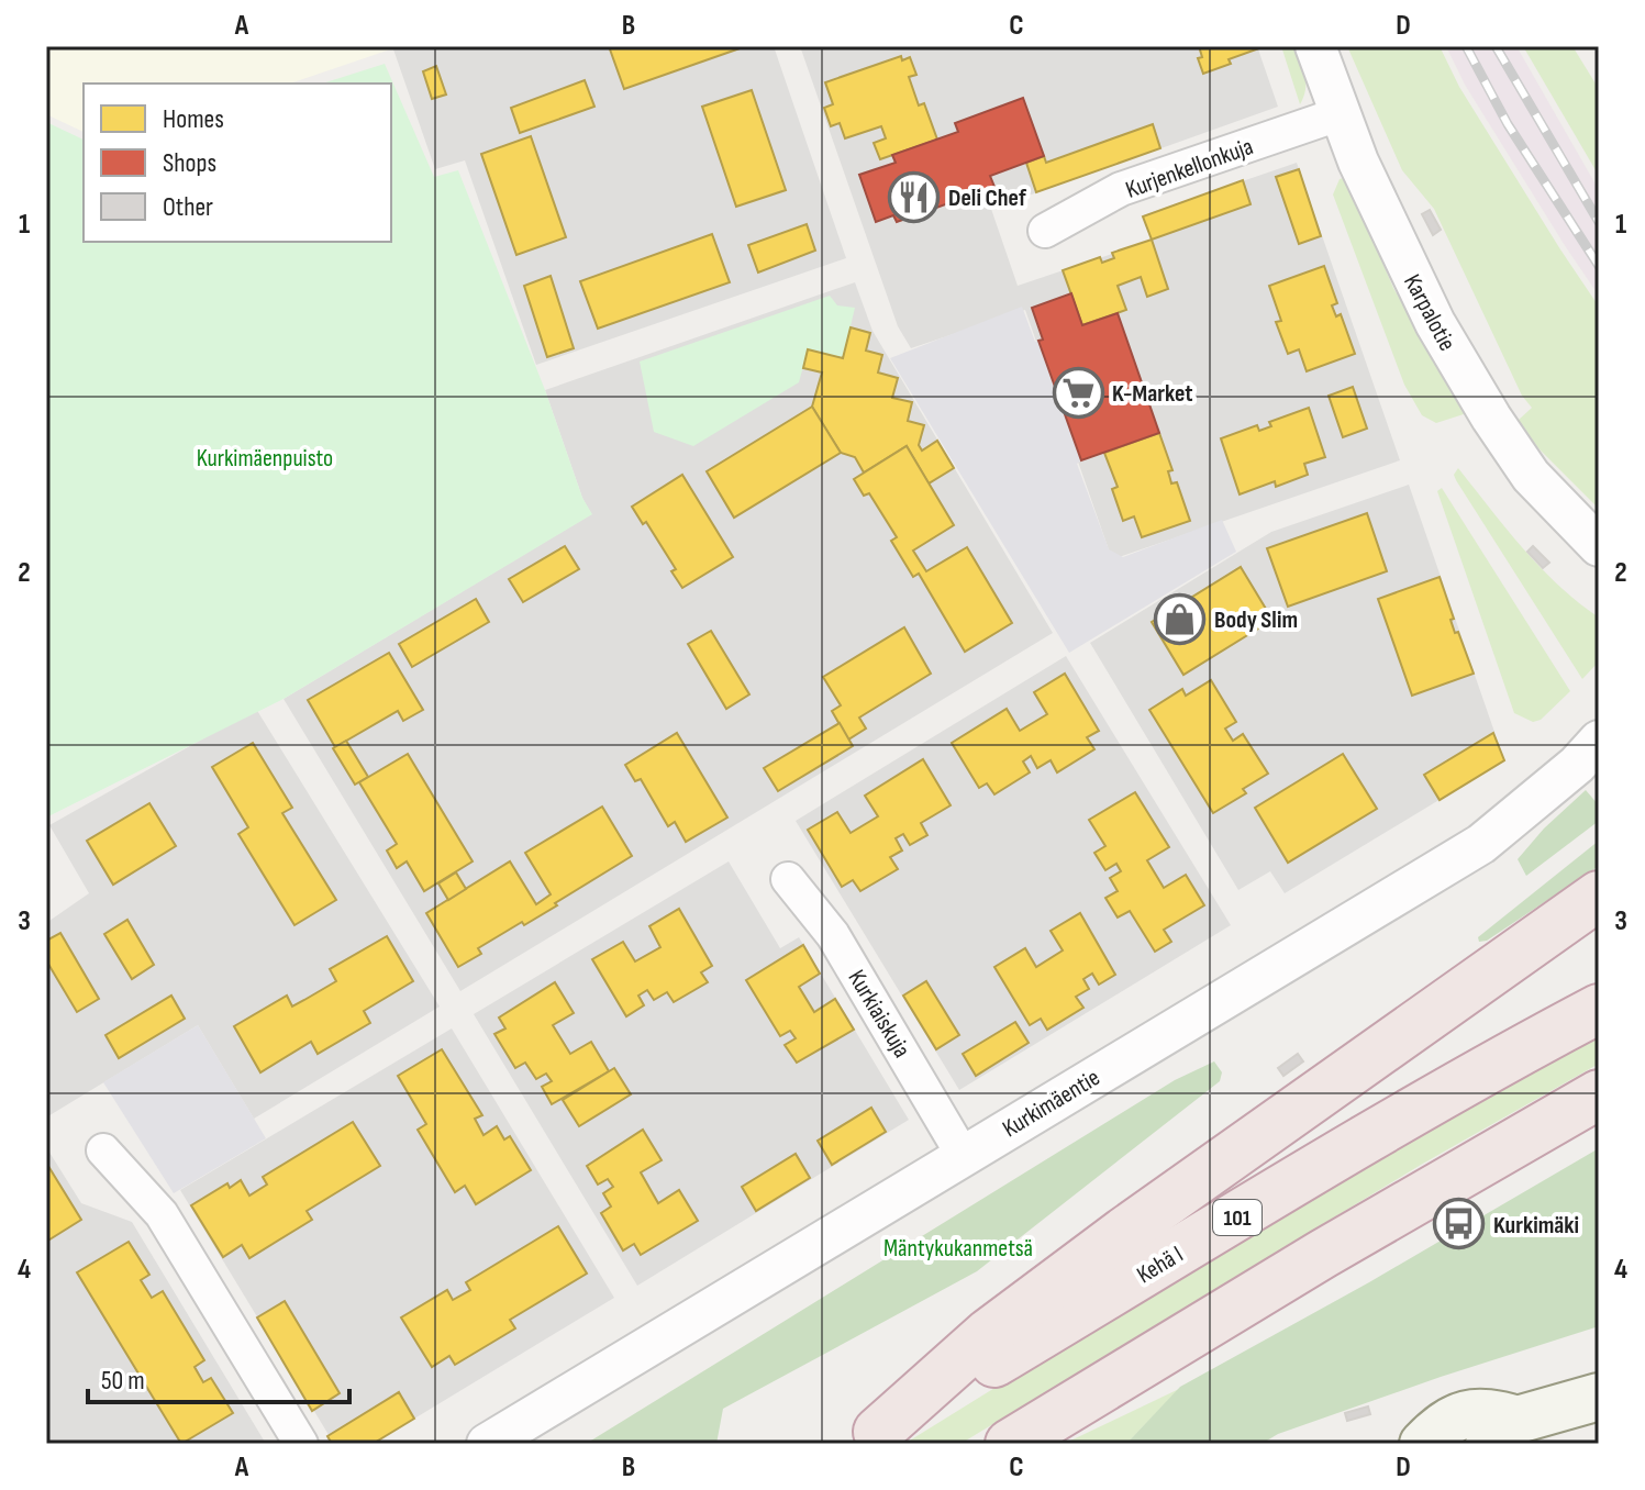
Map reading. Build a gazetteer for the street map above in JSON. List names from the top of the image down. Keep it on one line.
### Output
{"streets":{"highway":["101","Kehä I"],"street":["Kurjenkellonkuja","Karpalotie","Kurkiaiskuja","Kurkimäentie"]},"crossings":[["Kurjenkellonkuja","Karpalotie"],["Kurkiaiskuja","Kurkimäentie"]],"parks":["Kurkimäenpuisto","Mäntykukanmetsä"],"places":{"restaurant":["Deli Chef"],"supermarket":["K-Market"],"shop":["Body Slim"],"bus stop":["Kurkimäki"]},"legend":["Homes","Shops","Other"],"scale_bar":"50 m","grid":{"columns":["A","B","C","D"],"rows":["1","2","3","4"]}}
